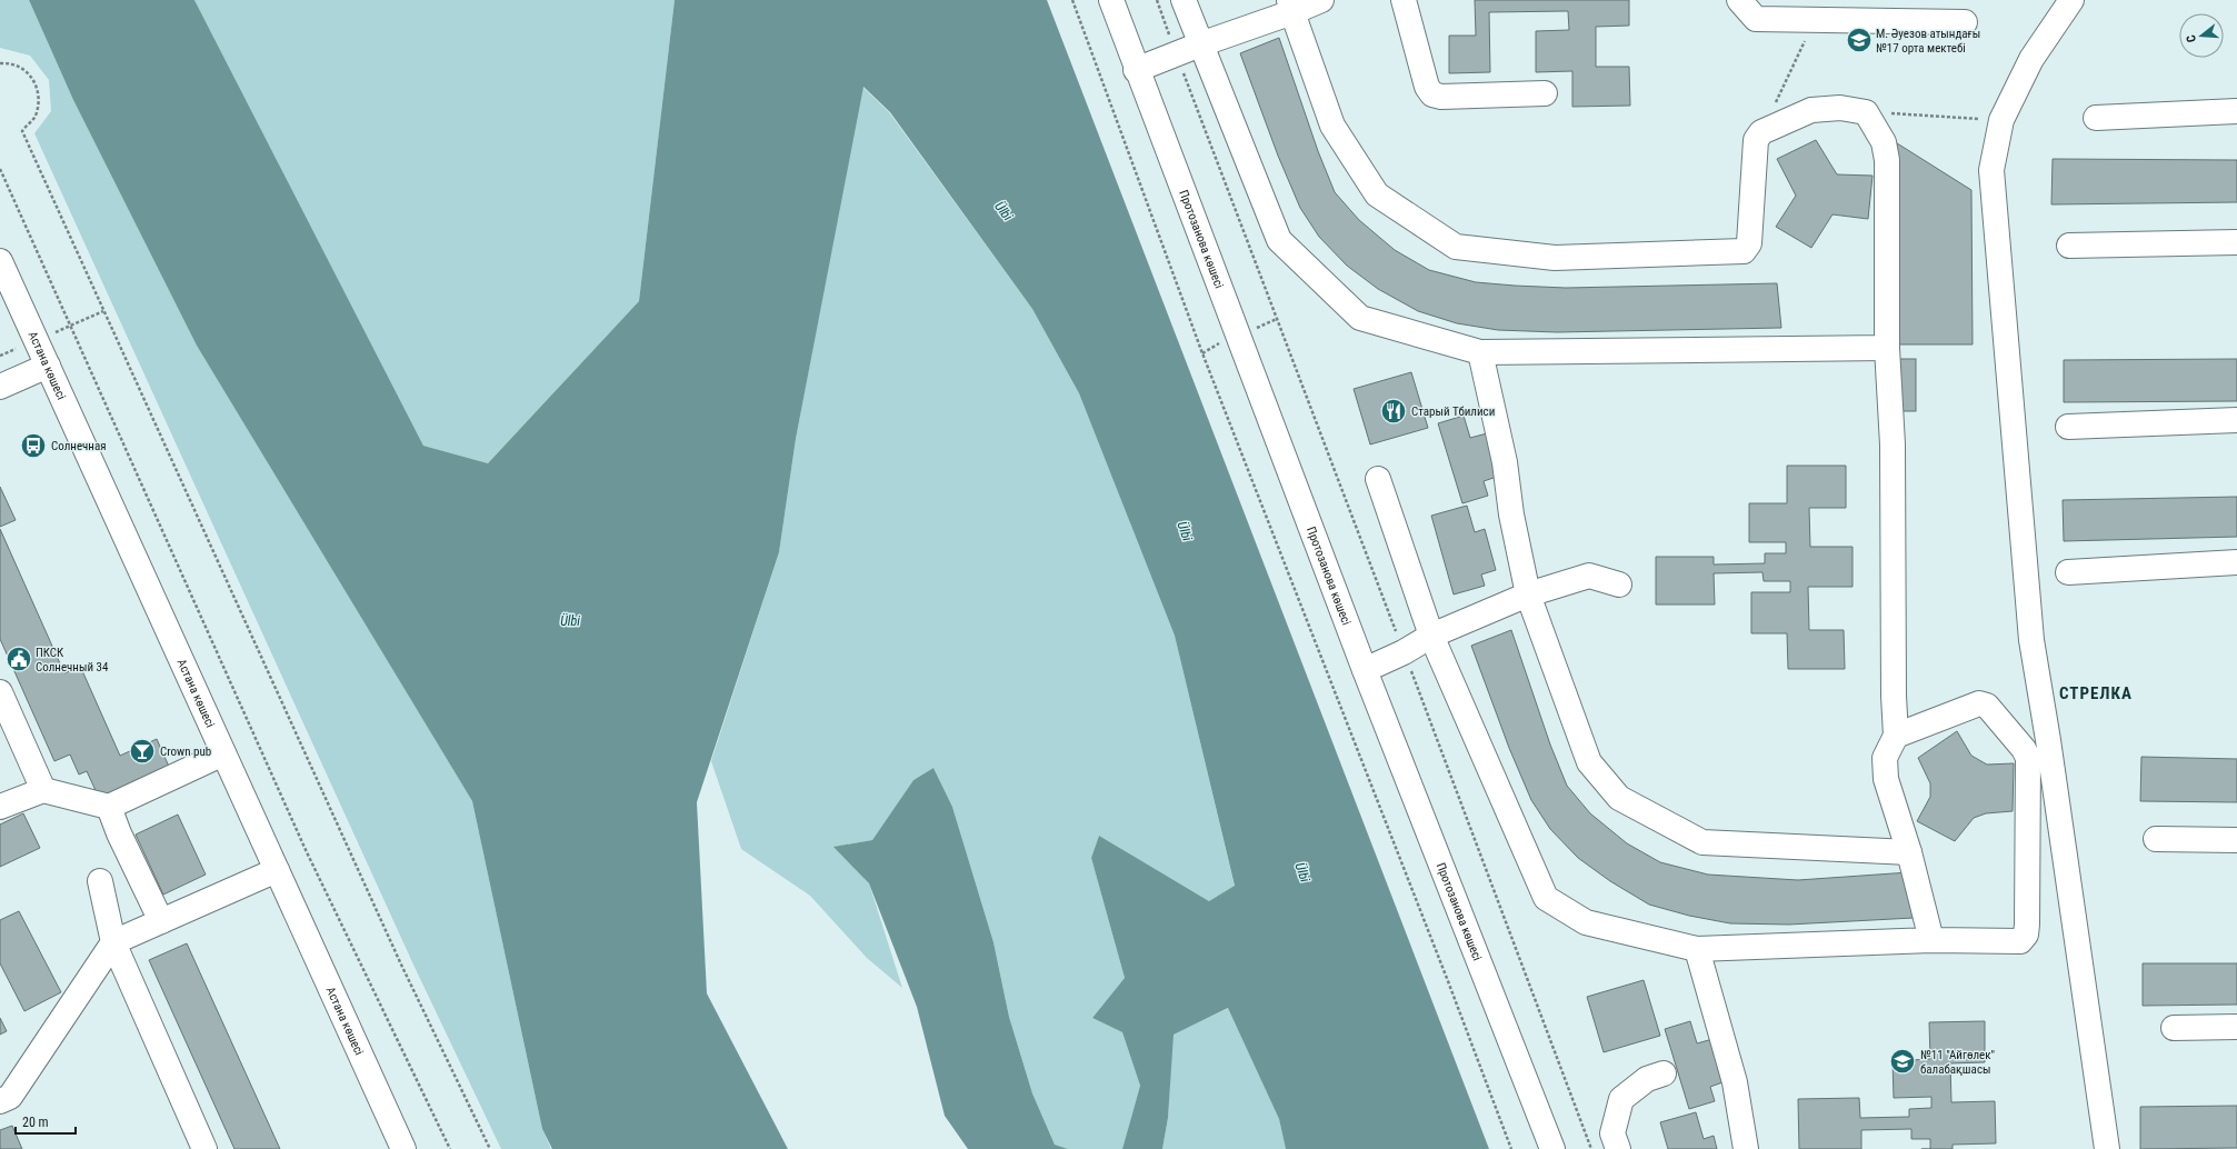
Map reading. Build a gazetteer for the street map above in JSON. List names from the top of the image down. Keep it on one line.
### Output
{"streets":{"street":["Протозанова көшесі","Астана көшесі"]},"districts":["СТРЕЛКА"],"water":["Ülbi"],"places":{"school or university":["М. Әуезов атындағы №17 орта мектебі","№11 \"Айгөлек\" балабақшасы"],"restaurant":["Старый Тбилиси"],"bus stop":["Солнечная"],"public building":["ПКСК Солнечный 34"],"bar":["Crown pub"]},"scale_bar":"20 m","north":"left"}
